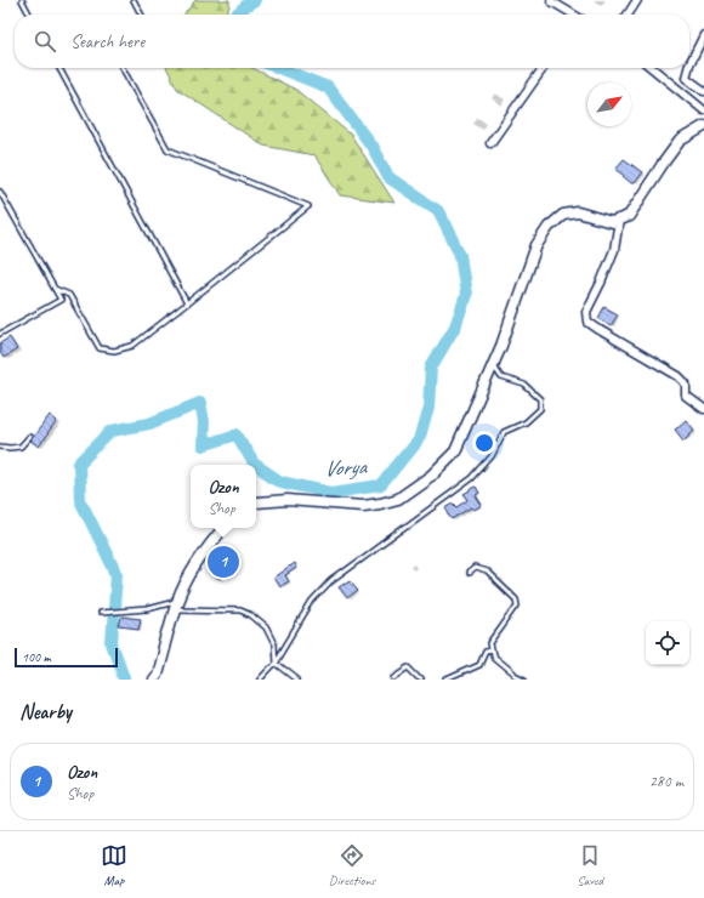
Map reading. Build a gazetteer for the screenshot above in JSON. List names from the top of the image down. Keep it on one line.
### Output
{"water":["Vorya"],"scale_bar":"100 m","north":"top right","page":{"search":"Search here","popup":["Ozon","Shop"],"pins":"1","scale":"100 m","heading":"Nearby","list":[{"mark":"1","name":"Ozon","note":"Shop","value":"280 m"}],"nav":["Map","Directions","Saved"]}}
